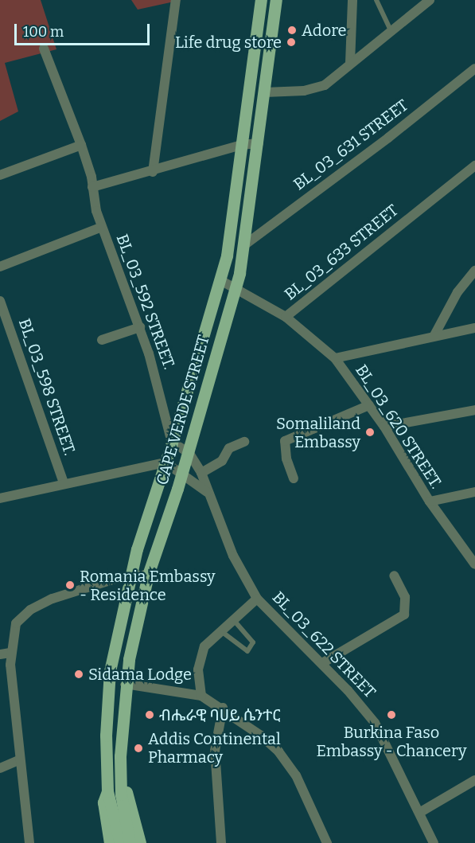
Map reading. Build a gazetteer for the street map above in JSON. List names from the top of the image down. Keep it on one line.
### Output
{"streets":{"main road":["CAPE VERDE STREET"],"street":["BL_03_631 STREET","BL_03_633 STREET","BL_03_592 STREET.","BL_03_598 STREET.","BL_03_620 STREET.","BL_03_622 STREET"]},"crossings":[["BL_03_631 STREET","CAPE VERDE STREET"],["BL_03_633 STREET","CAPE VERDE STREET"],["BL_03_633 STREET","BL_03_620 STREET."],["BL_03_592 STREET.","CAPE VERDE STREET"],["CAPE VERDE STREET","BL_03_622 STREET"]],"places":["Adore","Life drug store","Somaliland Embassy","Romania Embassy - Residence","Sidama Lodge","ብሔራዊ ባሀይ ሴንተር","Burkina Faso Embassy - Chancery","Addis Continental Pharmacy"],"scale_bar":"100 m"}
